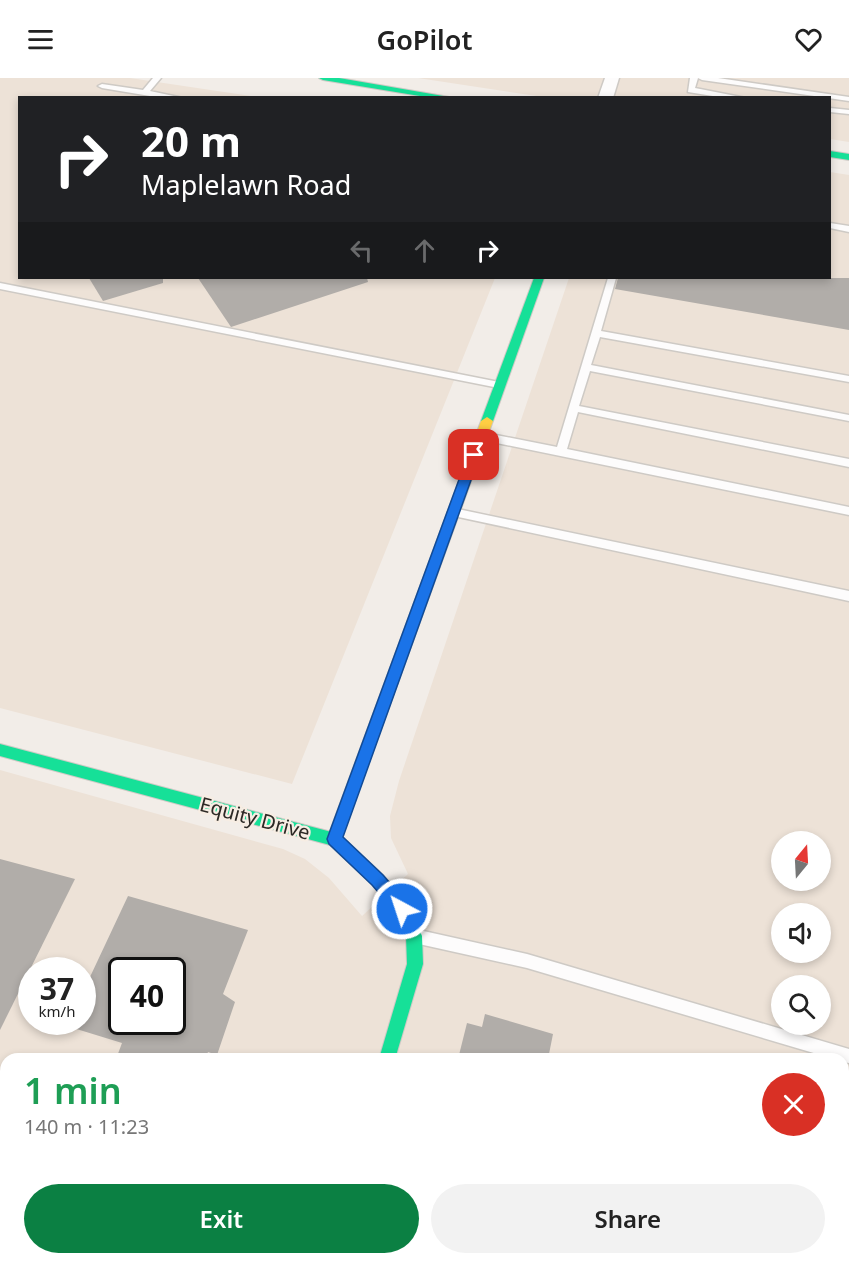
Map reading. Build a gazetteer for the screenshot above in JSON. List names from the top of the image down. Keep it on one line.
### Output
{"streets":{"street":["Equity Drive"]},"north":"top","page":{"header":"GoPilot","turn":["20 m","Maplelawn Road"],"speed":"37 km/h","limit":"40","heading":["1 min","140 m · 11:23"],"buttons":["Exit","Share"]}}
